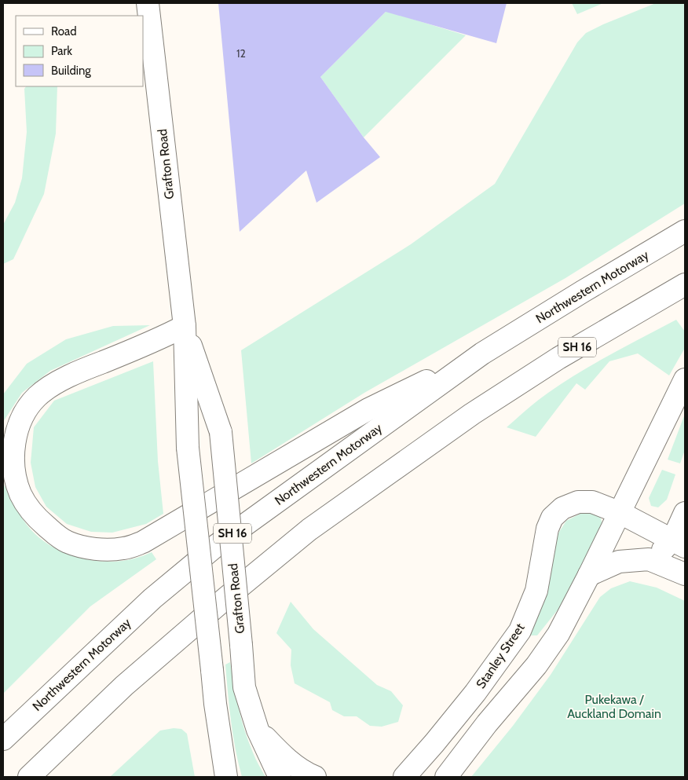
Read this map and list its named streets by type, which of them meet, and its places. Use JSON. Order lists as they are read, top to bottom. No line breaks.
{"streets":{"main road":["Grafton Road","Northwestern Motorway","SH 16","Stanley Street"]},"parks":["Pukekawa / Auckland Domain"],"house_numbers":["12"],"legend":["Road","Park","Building"]}
